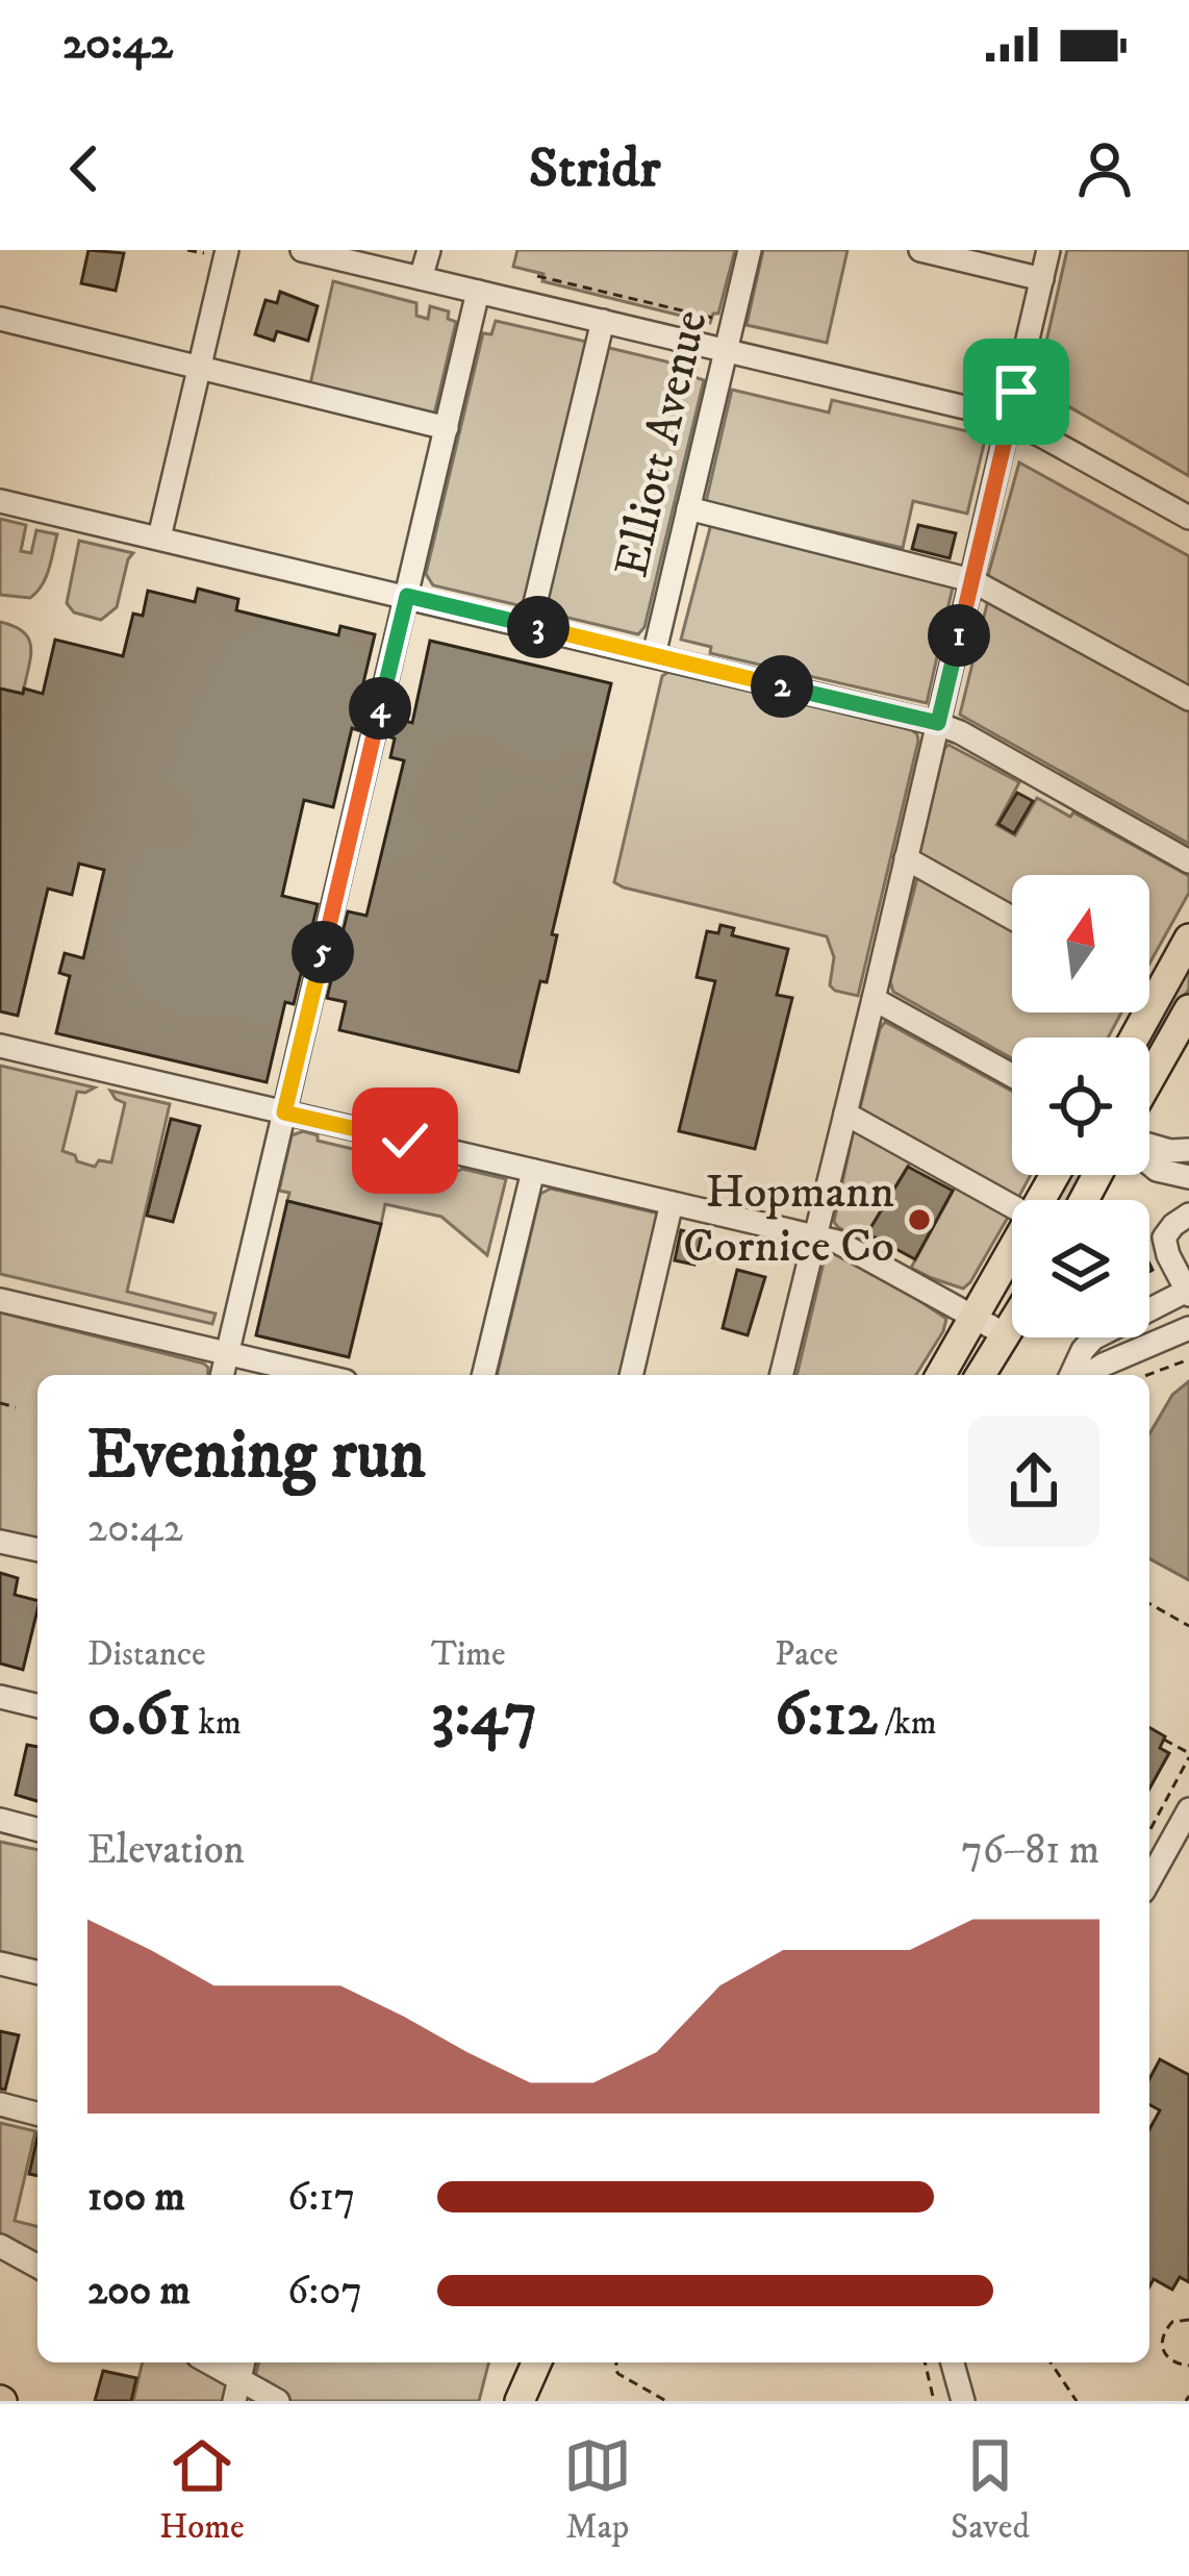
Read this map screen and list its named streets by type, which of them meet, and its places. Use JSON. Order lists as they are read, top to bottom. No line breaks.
{"streets":{"street":["Elliott Avenue"]},"places":["Hopmann Cornice Co"],"north":"top","page":{"status":"20:42","header":"Stridr","pins":["3","1","2","4","5"],"heading":["Evening run","20:42"],"stats":[["Distance","0.61 km"],["Time","3:47"],["Pace","6:12 /km"]],"chart":["Elevation","76–81 m"],"list":[{"name":"100 m","note":"6:17"},{"name":"200 m","note":"6:07"}],"tabs":["Home","Map","Saved"]}}
